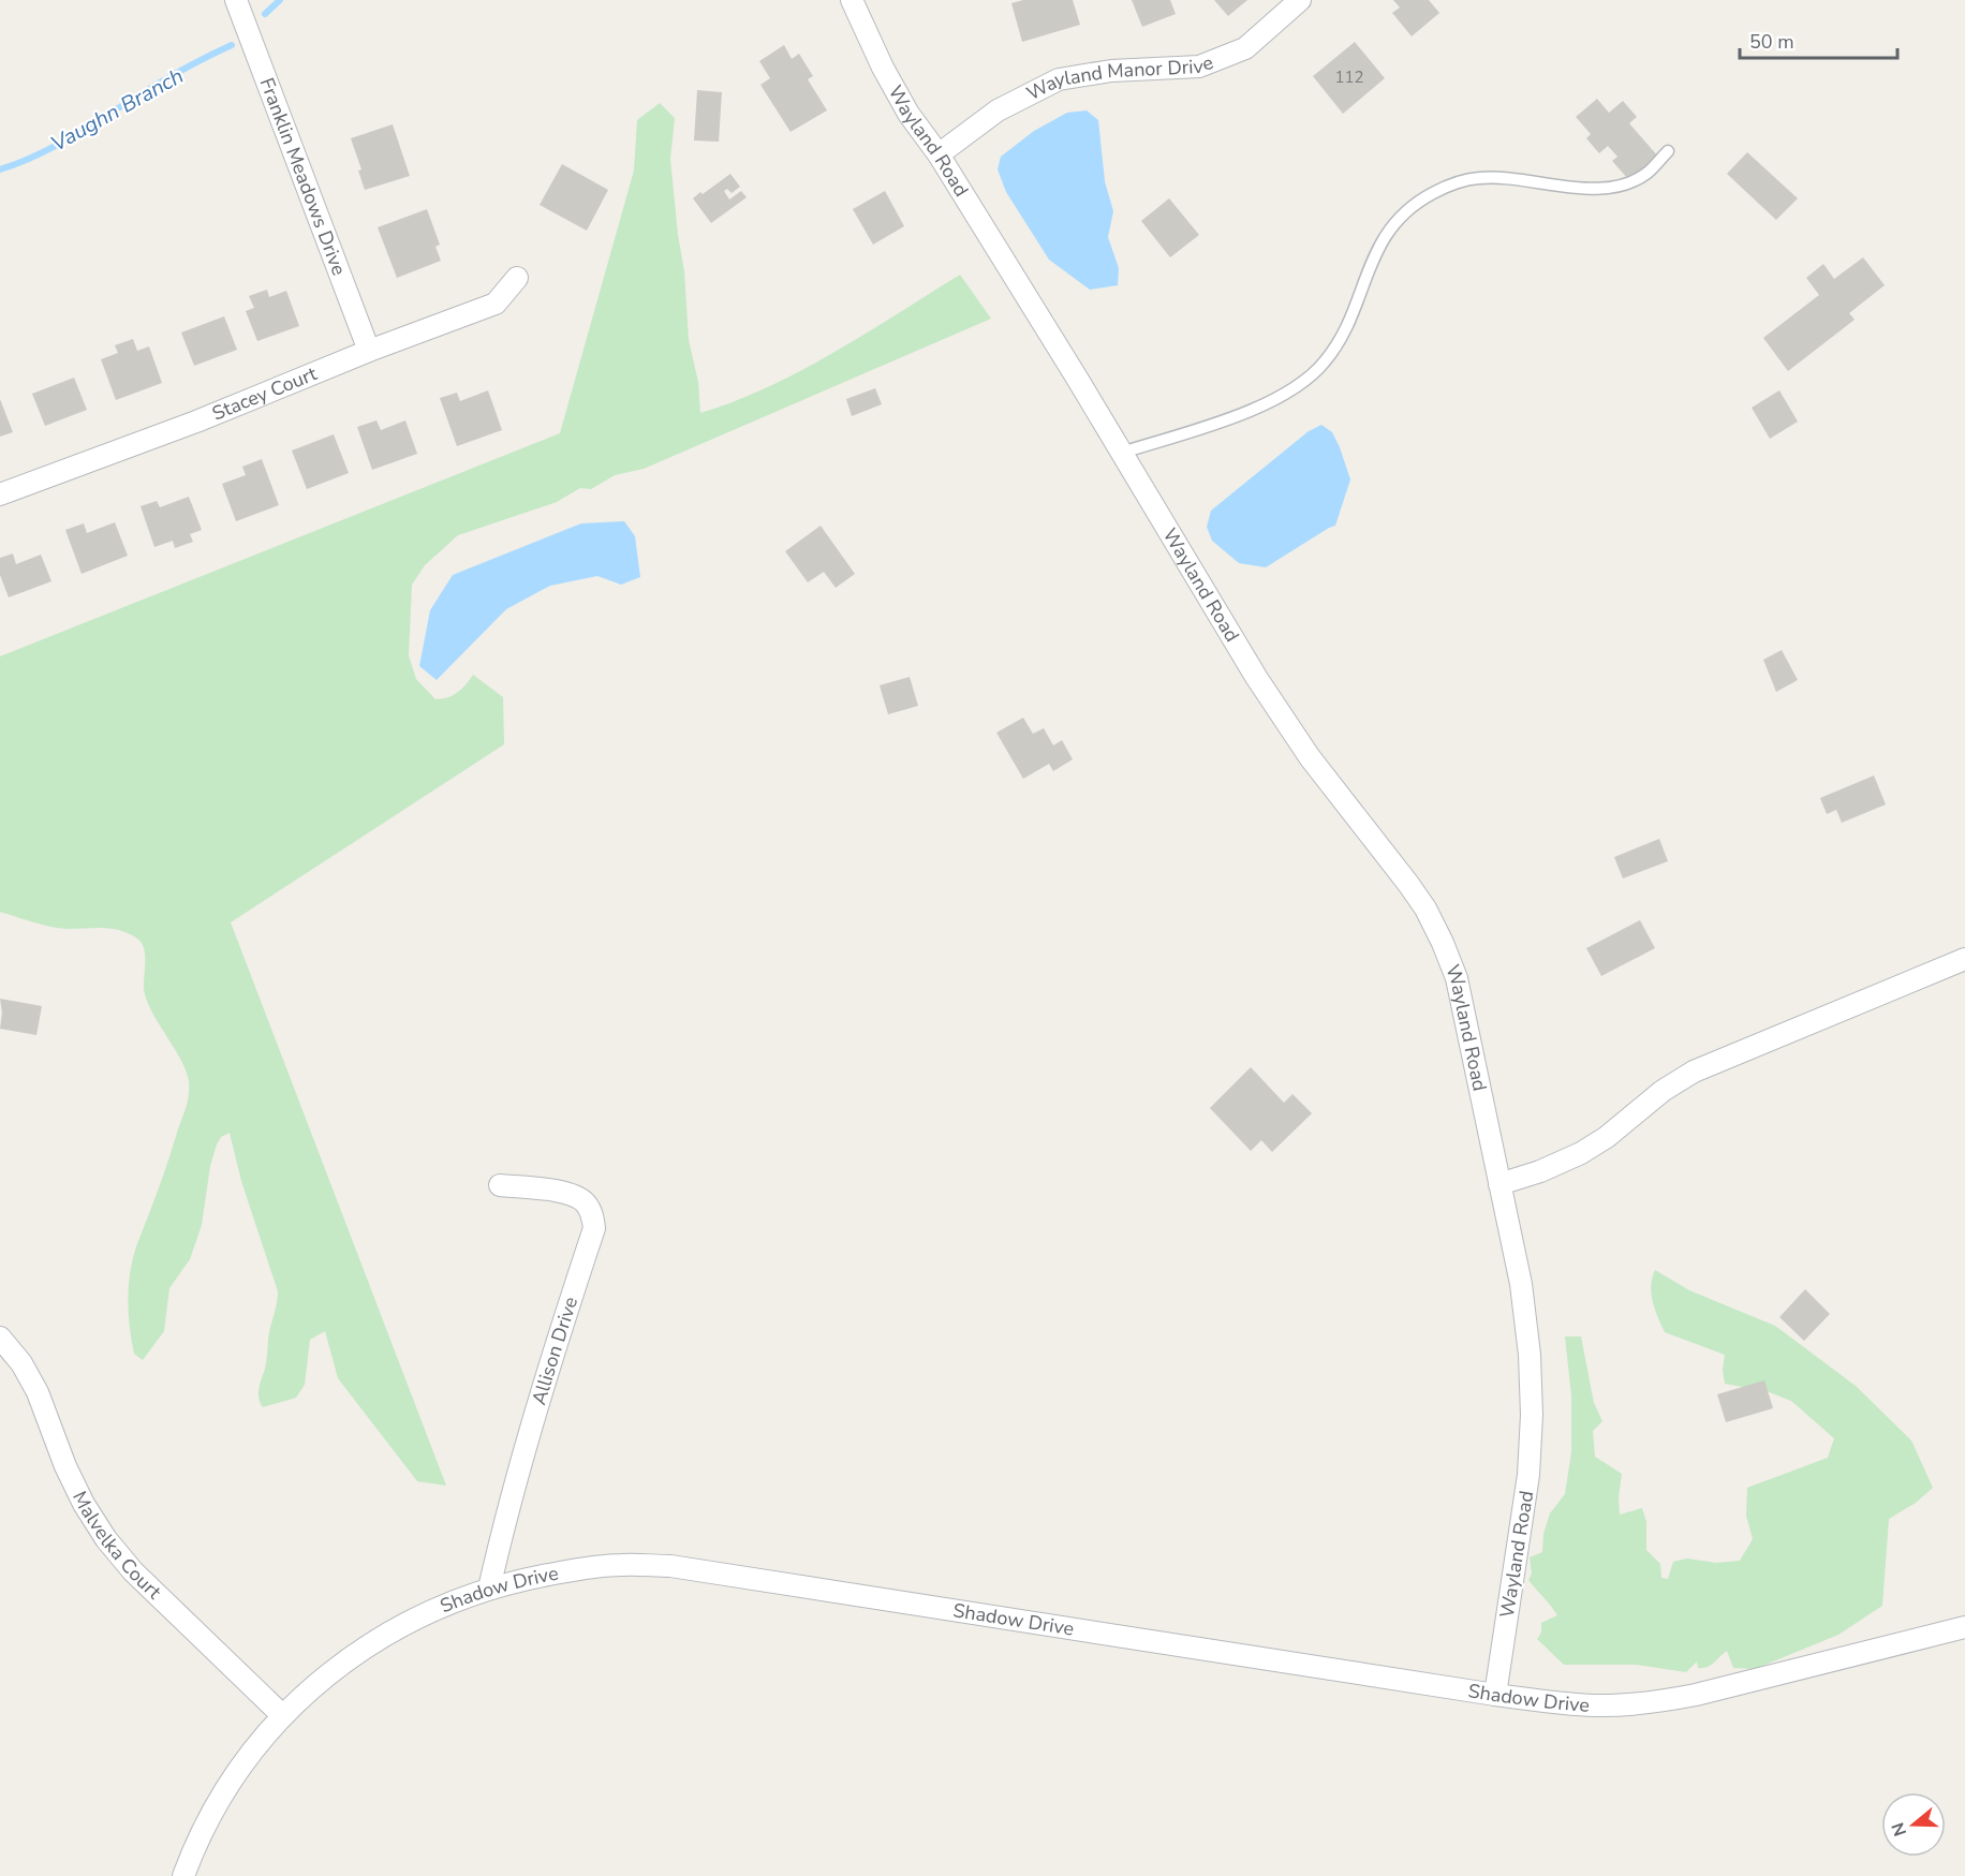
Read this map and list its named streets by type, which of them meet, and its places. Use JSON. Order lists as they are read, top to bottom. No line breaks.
{"streets":{"street":["Wayland Manor Drive","Wayland Road","Franklin Meadows Drive","Stacey Court","Allison Drive","Malvelka Court","Shadow Drive"]},"crossings":[["Wayland Manor Drive","Wayland Road"],["Wayland Road","Shadow Drive"],["Franklin Meadows Drive","Stacey Court"],["Allison Drive","Shadow Drive"],["Malvelka Court","Shadow Drive"]],"water":["Vaughn Branch"],"house_numbers":["112"],"scale_bar":"50 m","north":"left"}
